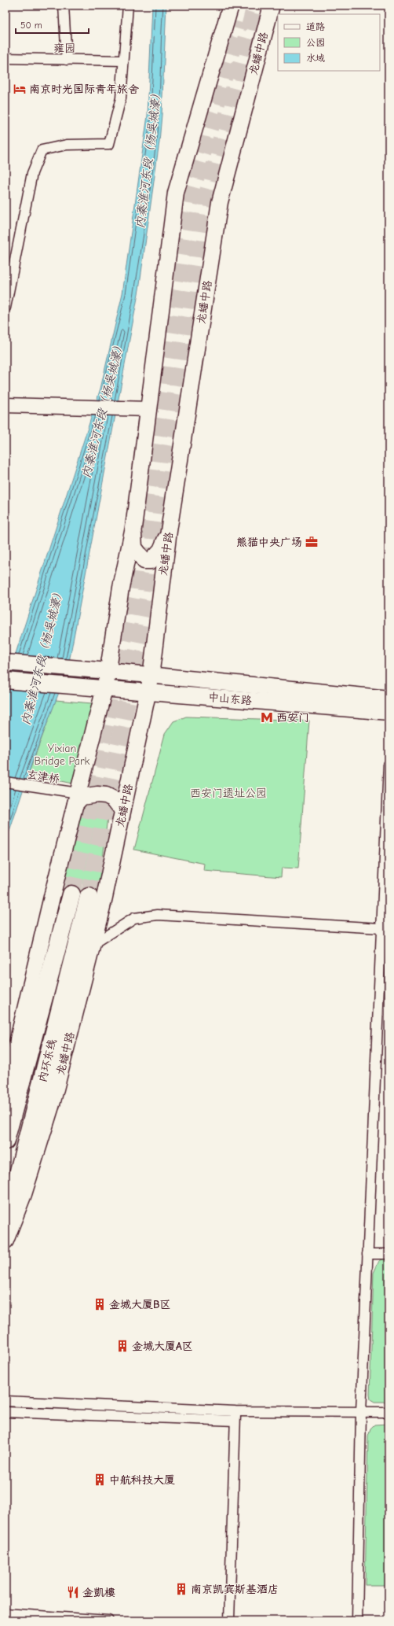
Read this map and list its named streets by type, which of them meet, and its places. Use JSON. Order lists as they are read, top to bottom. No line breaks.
{"streets":{"highway":["内环东线"],"main road":["龙蟠中路","中山东路"],"street":["雍园","玄津桥"]},"crossings":[["龙蟠中路","中山东路"]],"water":["内秦淮河东段（杨吴城濠）"],"parks":["Yixian Bridge Park","西安门遗址公园"],"places":{"hotel":["南京时光国际青年旅舍"],"office":["熊猫中央广场"],"metro station":["西安门"],"building":["金城大厦B区","金城大厦A区","中航科技大厦","南京凯宾斯基酒店"],"restaurant":["金凱樓"]},"legend":["道路","公园","水域"],"scale_bar":"50 m"}
